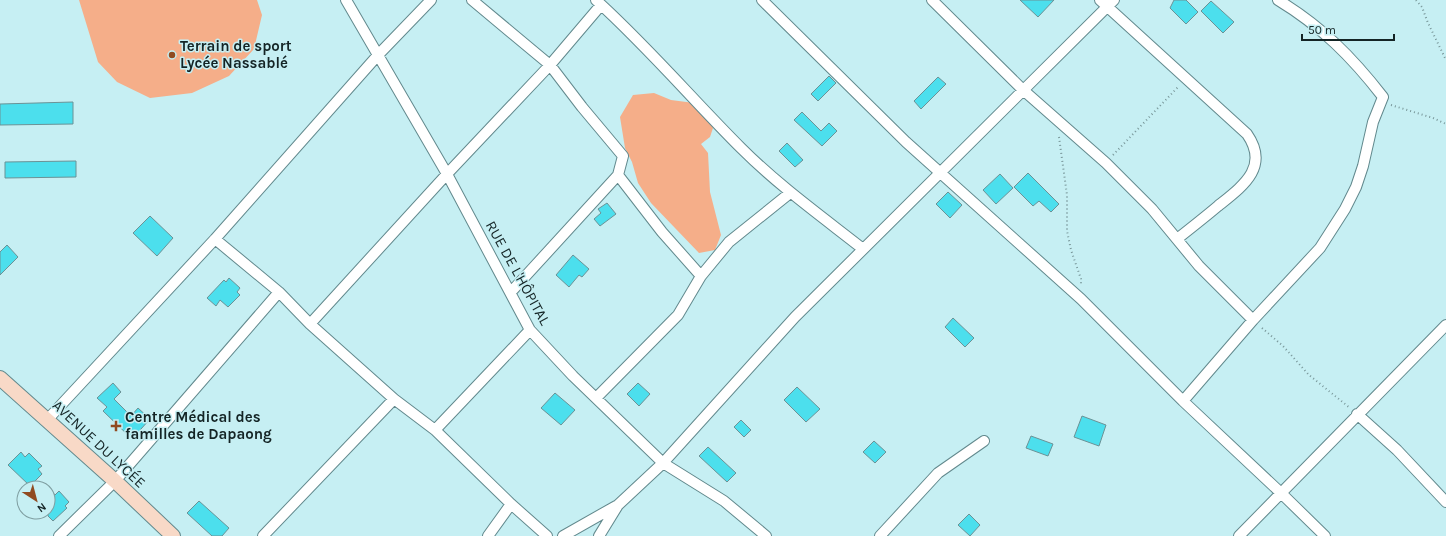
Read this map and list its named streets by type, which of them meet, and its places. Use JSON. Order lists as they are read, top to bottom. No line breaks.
{"streets":{"main road":["AVENUE DU LYCÉE"],"street":["RUE DE L'HÔPITAL"]},"places":{"other":["Terrain de sport Lycée Nassablé"],"health":["Centre Médical des familles de Dapaong"]},"scale_bar":"50 m","north":"bottom right"}
